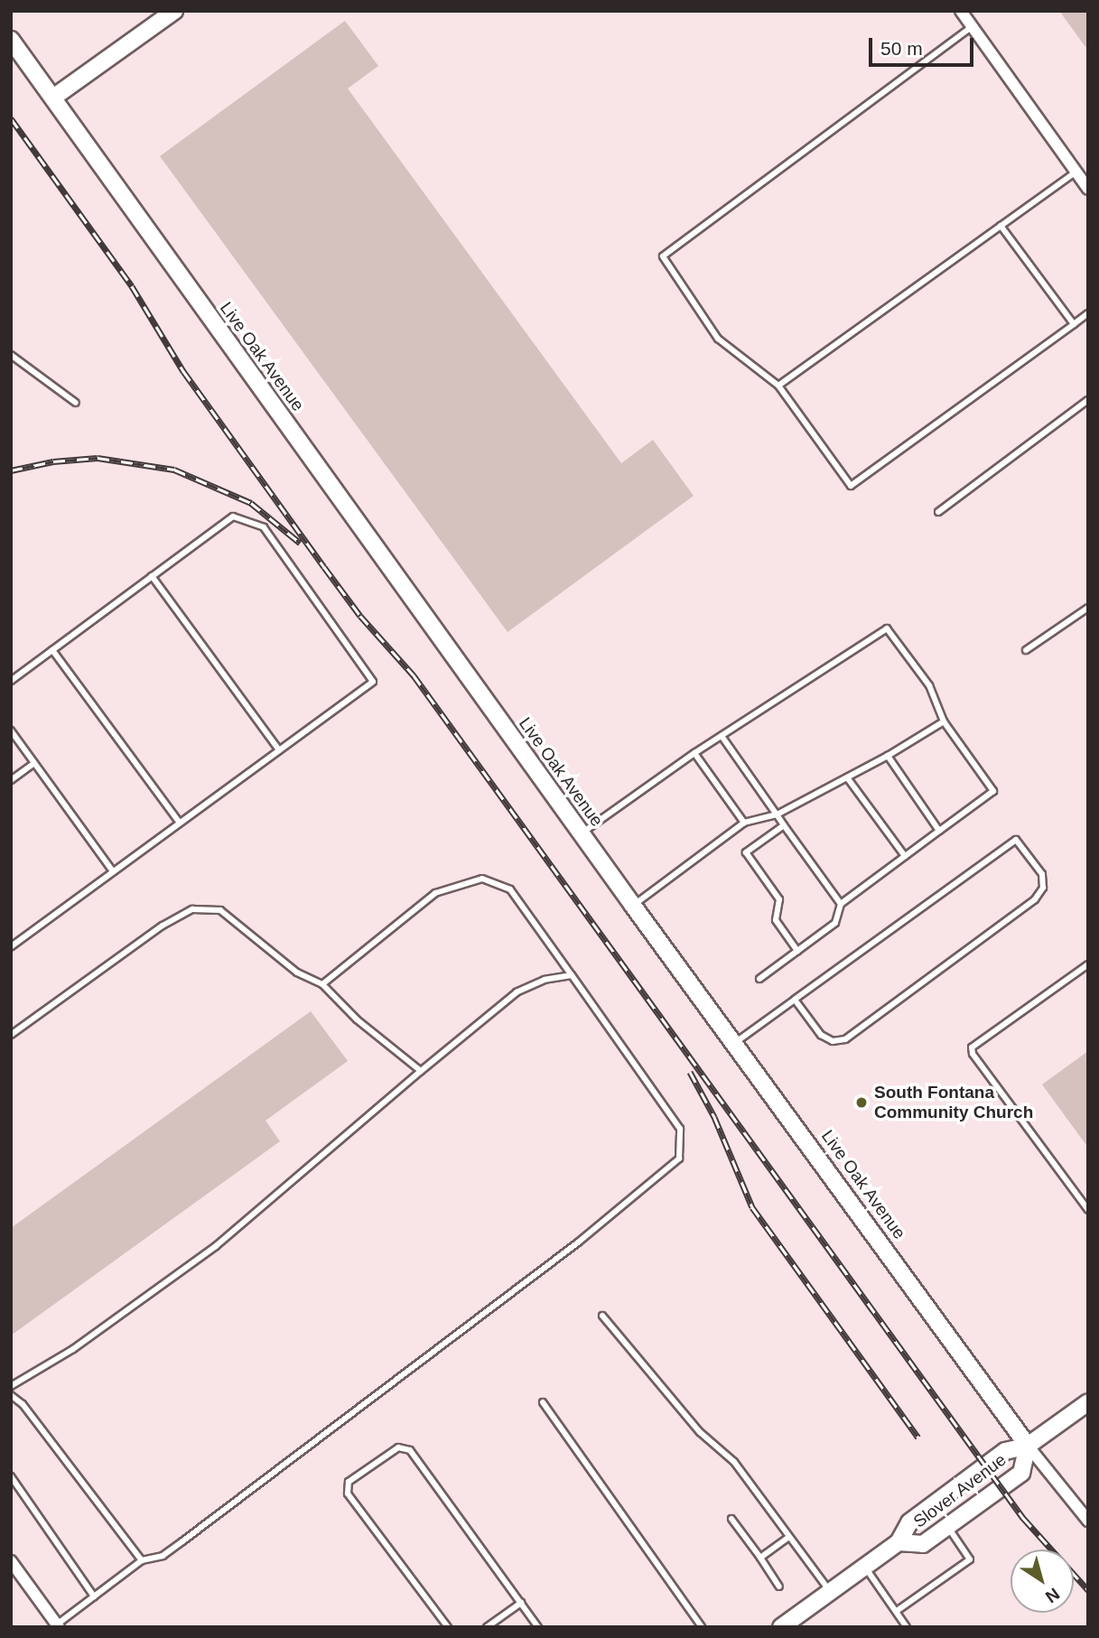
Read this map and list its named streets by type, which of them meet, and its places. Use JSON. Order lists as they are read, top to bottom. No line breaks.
{"streets":{"street":["Live Oak Avenue","Slover Avenue"]},"crossings":[["Live Oak Avenue","Slover Avenue"]],"places":["South Fontana Community Church"],"scale_bar":"50 m","north":"bottom right"}
